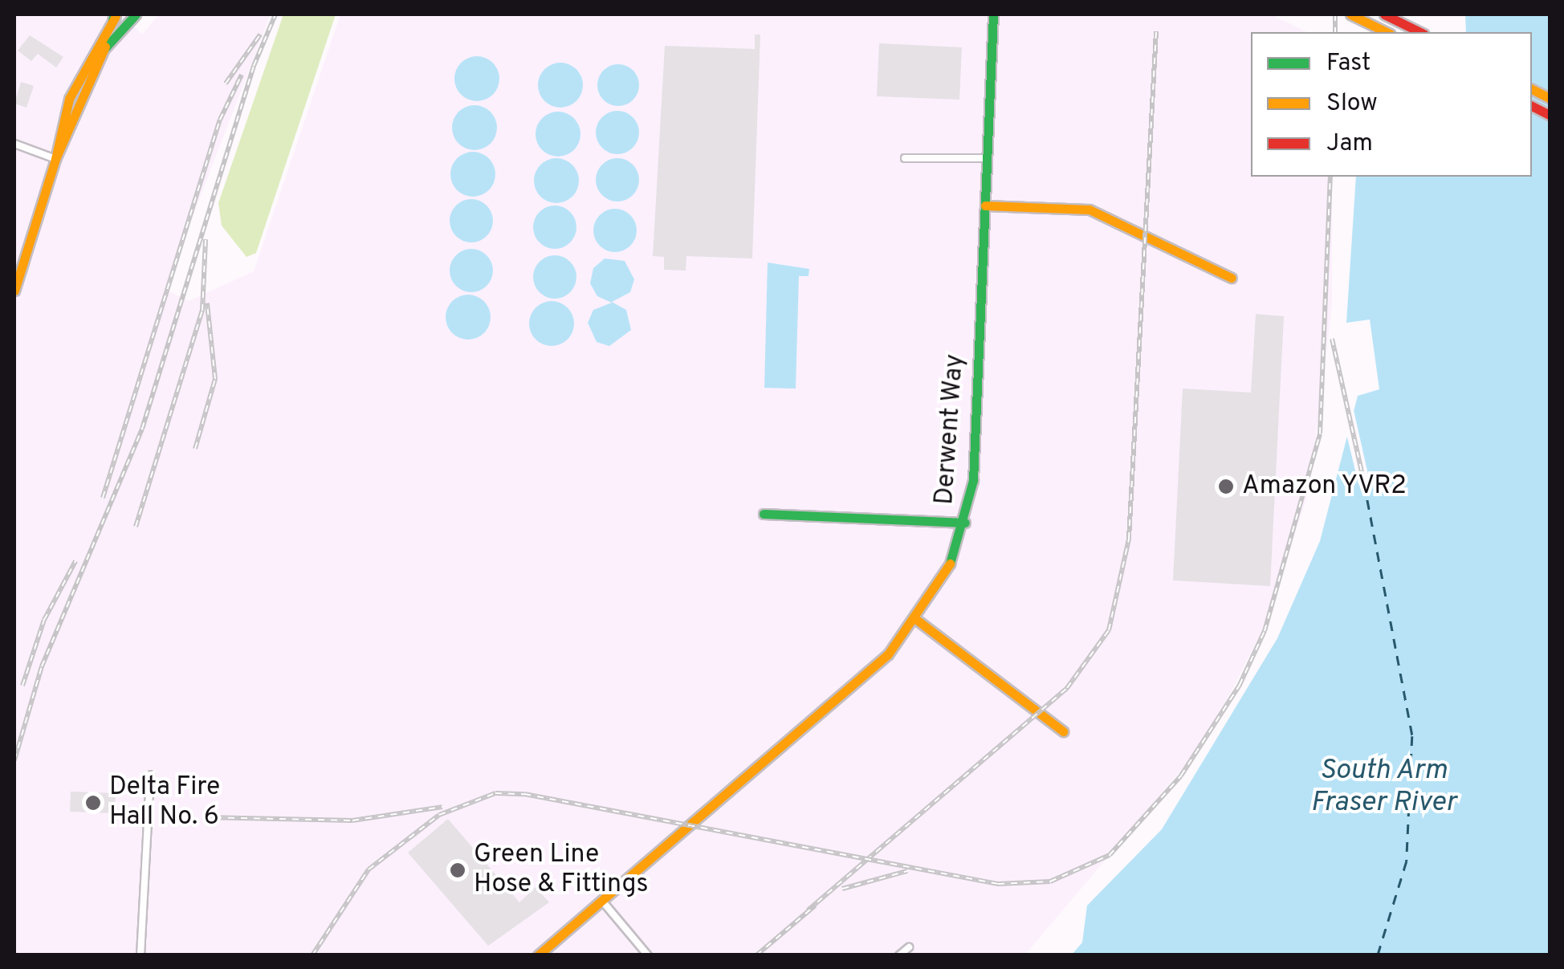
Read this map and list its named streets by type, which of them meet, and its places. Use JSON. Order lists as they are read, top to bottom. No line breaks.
{"streets":{"main road":["Derwent Way"]},"water":["South Arm Fraser River"],"places":["Amazon YVR2","Delta Fire Hall No. 6","Green Line Hose & Fittings"],"legend":["Fast","Slow","Jam"]}
